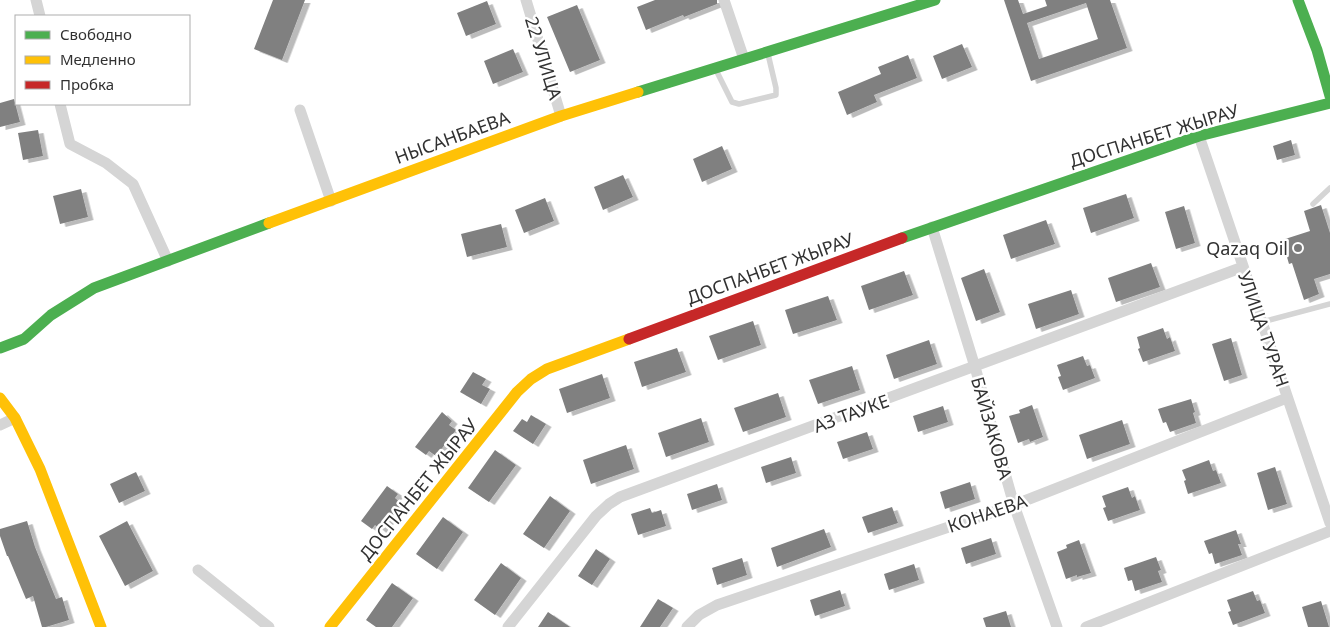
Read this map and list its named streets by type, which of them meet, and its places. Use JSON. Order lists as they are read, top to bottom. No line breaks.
{"streets":{"street":["22 УЛИЦА","ДОСПАНБЕТ ЖЫРАУ","НЫСАНБАЕВА","УЛИЦА ТУРАН","АЗ ТАУКЕ","БАЙЗАКОВА","КОНАЕВА"]},"crossings":[["22 УЛИЦА","НЫСАНБАЕВА"],["ДОСПАНБЕТ ЖЫРАУ","УЛИЦА ТУРАН"],["ДОСПАНБЕТ ЖЫРАУ","БАЙЗАКОВА"],["УЛИЦА ТУРАН","АЗ ТАУКЕ"],["УЛИЦА ТУРАН","КОНАЕВА"],["АЗ ТАУКЕ","БАЙЗАКОВА"],["БАЙЗАКОВА","КОНАЕВА"]],"places":["Qazaq Oil"],"legend":["Свободно","Медленно","Пробка"]}
